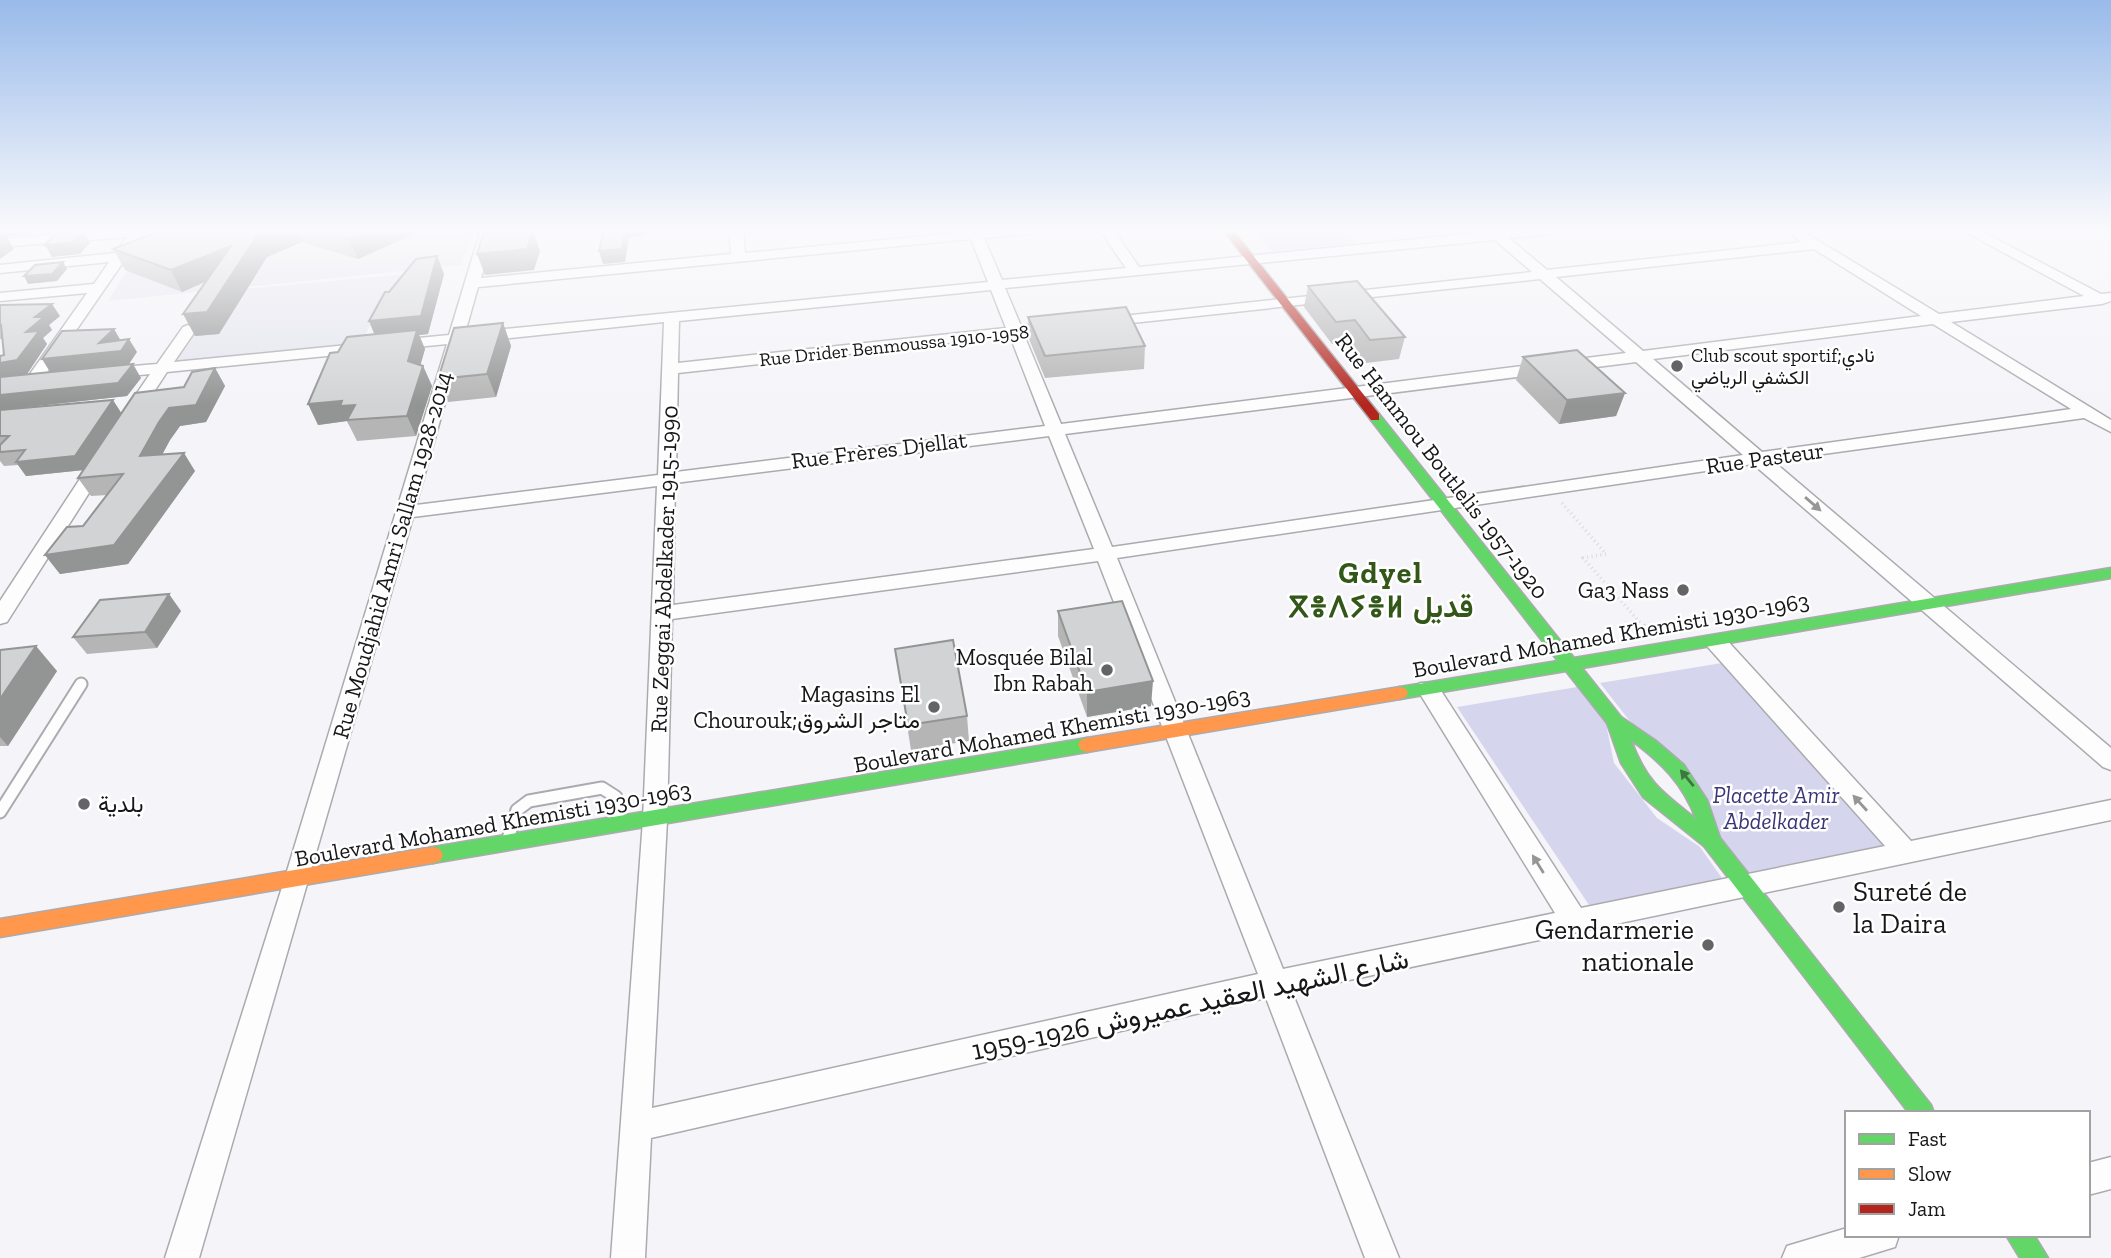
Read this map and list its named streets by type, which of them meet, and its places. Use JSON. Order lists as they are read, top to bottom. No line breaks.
{"streets":{"main road":["Rue Hammou Boutlelis 1957-1920","Boulevard Mohamed Khemisti 1930-1963"],"street":["Rue Drider Benmoussa 1910-1958","Rue Frères Djellat","Rue Pasteur","Rue Moudjahid Amri Sallam 1928-2014","Rue Zeggai Abdelkader 1915-1990","شارع الشهيد العقيد عميروش 1926-1959"]},"crossings":[["Rue Drider Benmoussa 1910-1958","Rue Hammou Boutlelis 1957-1920"],["Rue Drider Benmoussa 1910-1958","Rue Zeggai Abdelkader 1915-1990"],["Rue Frères Djellat","Rue Hammou Boutlelis 1957-1920"],["Rue Frères Djellat","Rue Moudjahid Amri Sallam 1928-2014"],["Rue Frères Djellat","Rue Zeggai Abdelkader 1915-1990"],["Rue Pasteur","Rue Hammou Boutlelis 1957-1920"],["Rue Pasteur","Rue Zeggai Abdelkader 1915-1990"],["Rue Hammou Boutlelis 1957-1920","Boulevard Mohamed Khemisti 1930-1963"],["Rue Moudjahid Amri Sallam 1928-2014","Boulevard Mohamed Khemisti 1930-1963"],["Rue Zeggai Abdelkader 1915-1990","Boulevard Mohamed Khemisti 1930-1963"],["Rue Zeggai Abdelkader 1915-1990","شارع الشهيد العقيد عميروش 1926-1959"]],"districts":["Gdyel ⴳⴻⴷⵢⴻⵍ قديل"],"parks":["Placette Amir Abdelkader"],"places":["Club scout sportif;نادي الكشفي الرياضي","Ga3 Nass","Mosquée Bilal Ibn Rabah","Magasins El Chourouk;متاجر الشروق","بلدية","Sureté de la Daira","Gendarmerie nationale"],"legend":["Fast","Slow","Jam"]}
